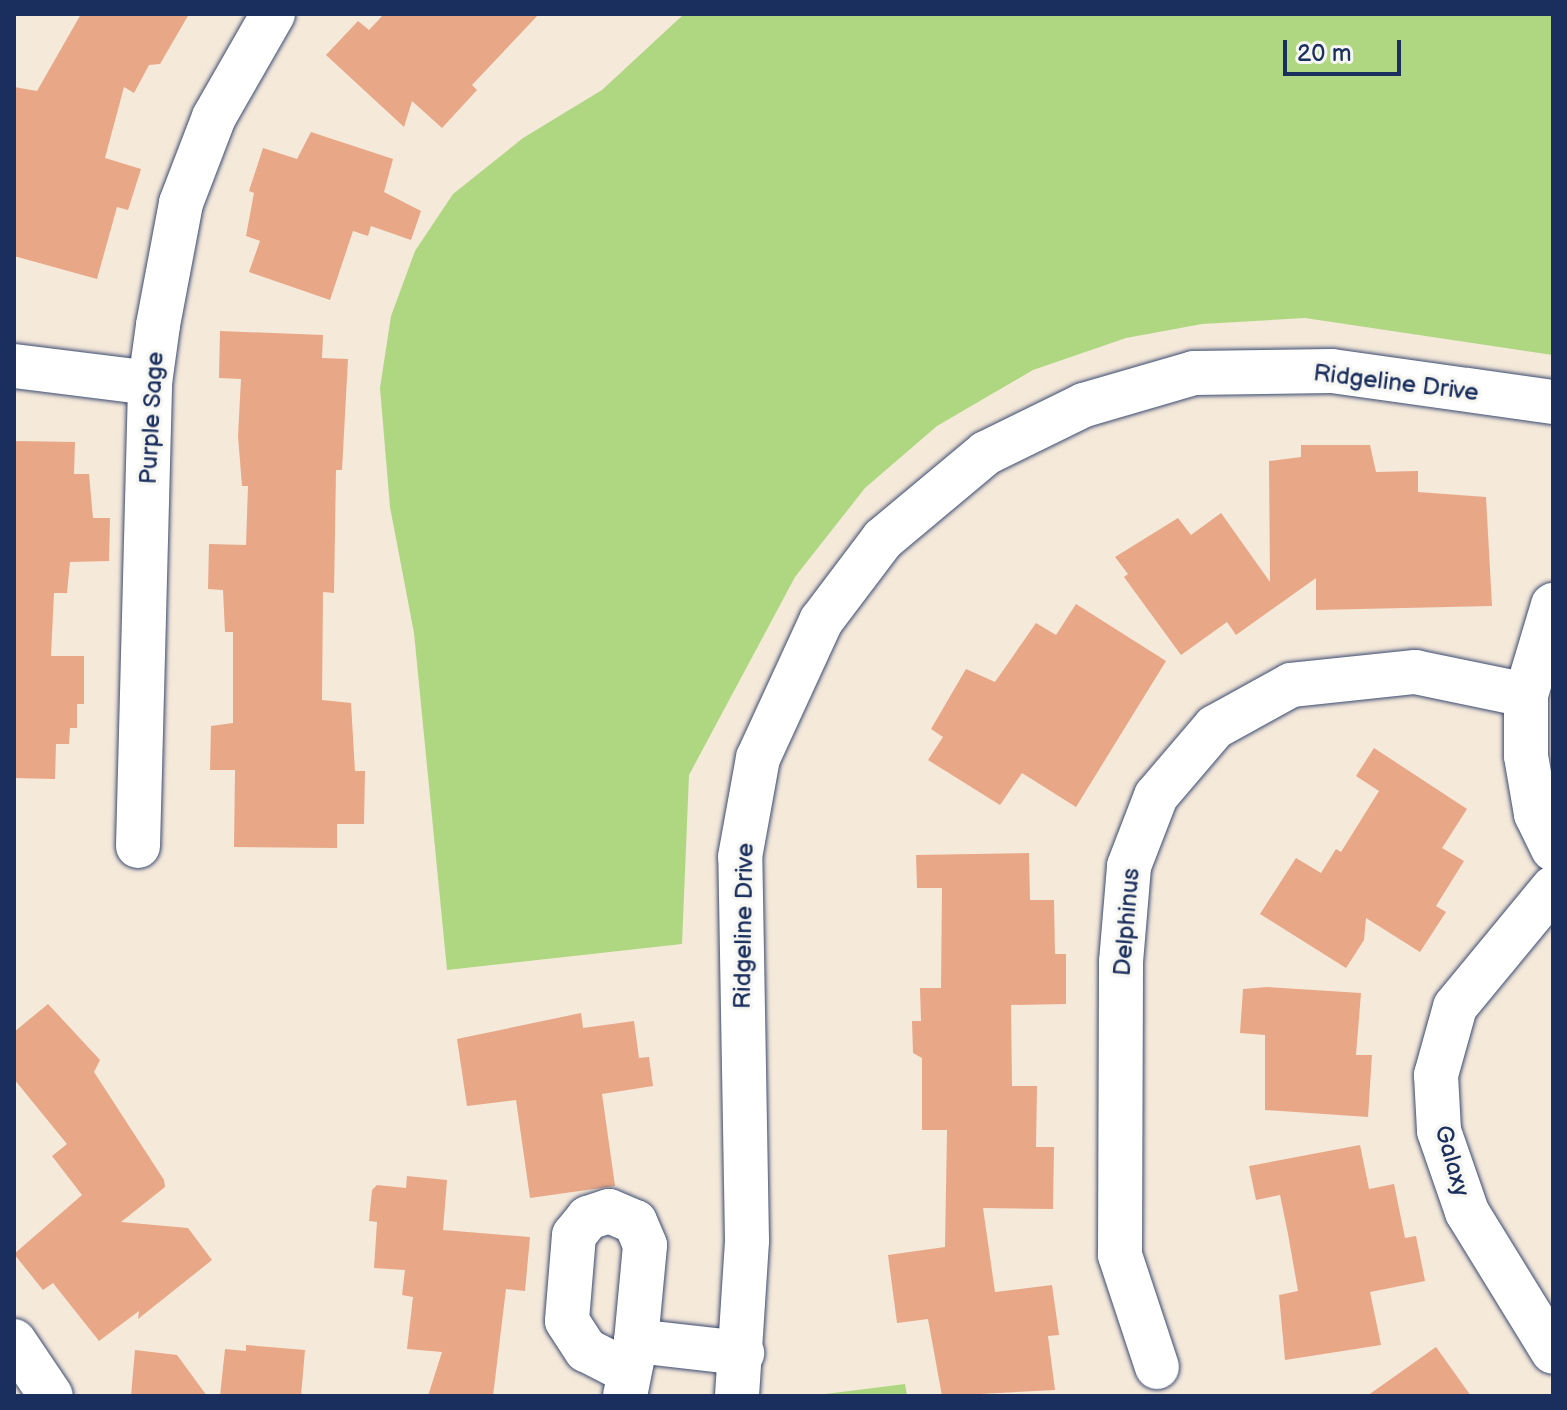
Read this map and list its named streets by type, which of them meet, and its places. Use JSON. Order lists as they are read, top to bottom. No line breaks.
{"streets":{"street":["Ridgeline Drive","Purple Sage","Delphinus","Galaxy"]},"scale_bar":"20 m"}
